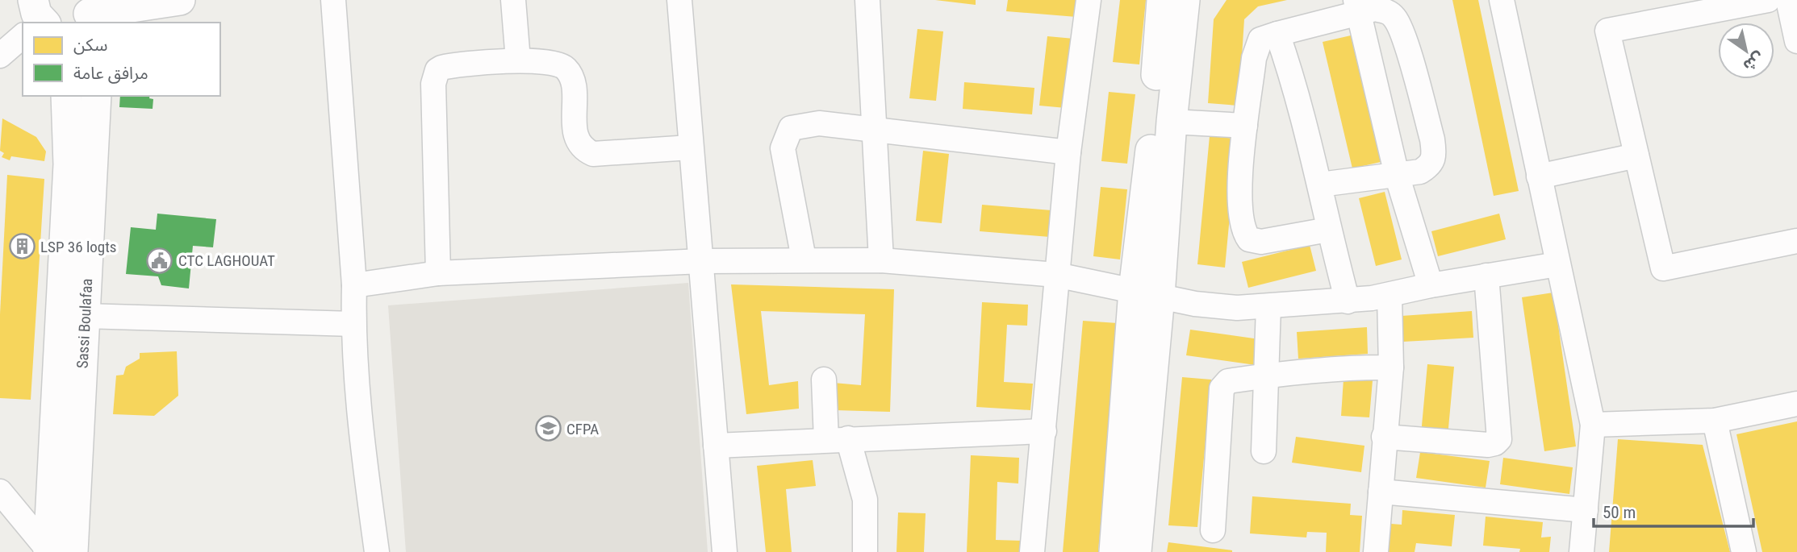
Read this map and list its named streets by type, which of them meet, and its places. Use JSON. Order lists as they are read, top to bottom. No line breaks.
{"streets":{"street":["Sassi Boulafaa"]},"places":{"building":["LSP 36 logts"],"public building":["CTC LAGHOUAT"],"school or university":["CFPA"]},"legend":["سكن","مرافق عامة"],"scale_bar":"50 m","north":"bottom right"}
